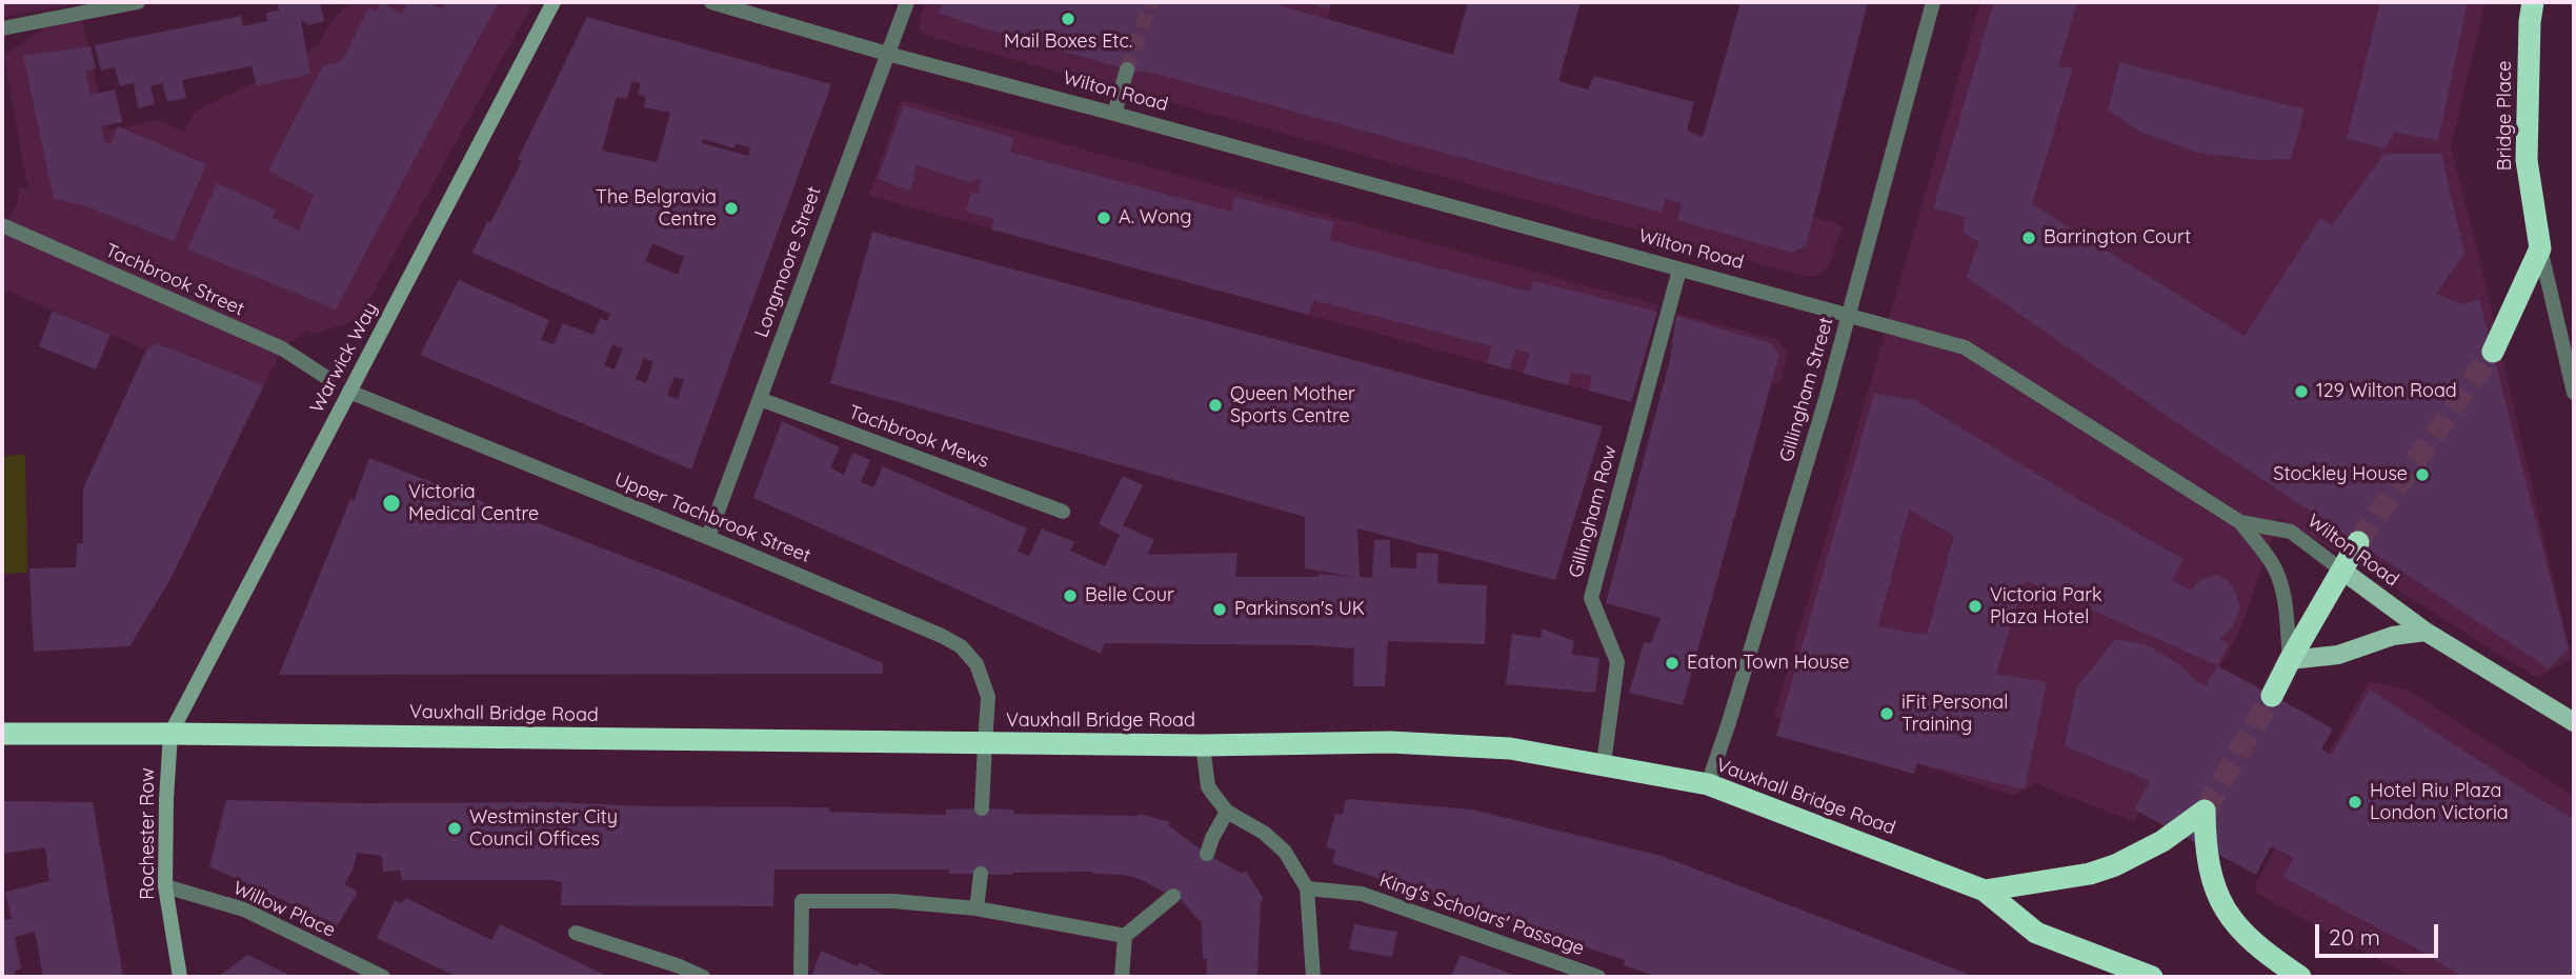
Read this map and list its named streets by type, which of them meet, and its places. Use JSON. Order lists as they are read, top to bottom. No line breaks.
{"streets":{"highway":["Bridge Place","Vauxhall Bridge Road"],"main road":["Wilton Road"],"street":["Longmoore Street","Tachbrook Street","Warwick Way","Gillingham Street","Tachbrook Mews","Gillingham Row","Upper Tachbrook Street","Rochester Row","Willow Place","King's Scholars' Passage"]},"crossings":[["Wilton Road","Longmoore Street"],["Wilton Road","Gillingham Street"],["Wilton Road","Gillingham Row"],["Longmoore Street","Tachbrook Mews"],["Longmoore Street","Upper Tachbrook Street"],["Warwick Way","Upper Tachbrook Street"],["Warwick Way","Vauxhall Bridge Road"],["Warwick Way","Rochester Row"],["Gillingham Street","Vauxhall Bridge Road"],["Gillingham Row","Vauxhall Bridge Road"],["Upper Tachbrook Street","Vauxhall Bridge Road"],["Vauxhall Bridge Road","Rochester Row"],["Rochester Row","Willow Place"]],"places":["Mail Boxes Etc.","The Belgravia Centre","A. Wong","Barrington Court","129 Wilton Road","Queen Mother Sports Centre","Stockley House","Victoria Medical Centre","Belle Cour","Victoria Park Plaza Hotel","Parkinson's UK","Eaton Town House","iFit Personal Training","Hotel Riu Plaza London Victoria","Westminster City Council Offices"],"scale_bar":"20 m"}
